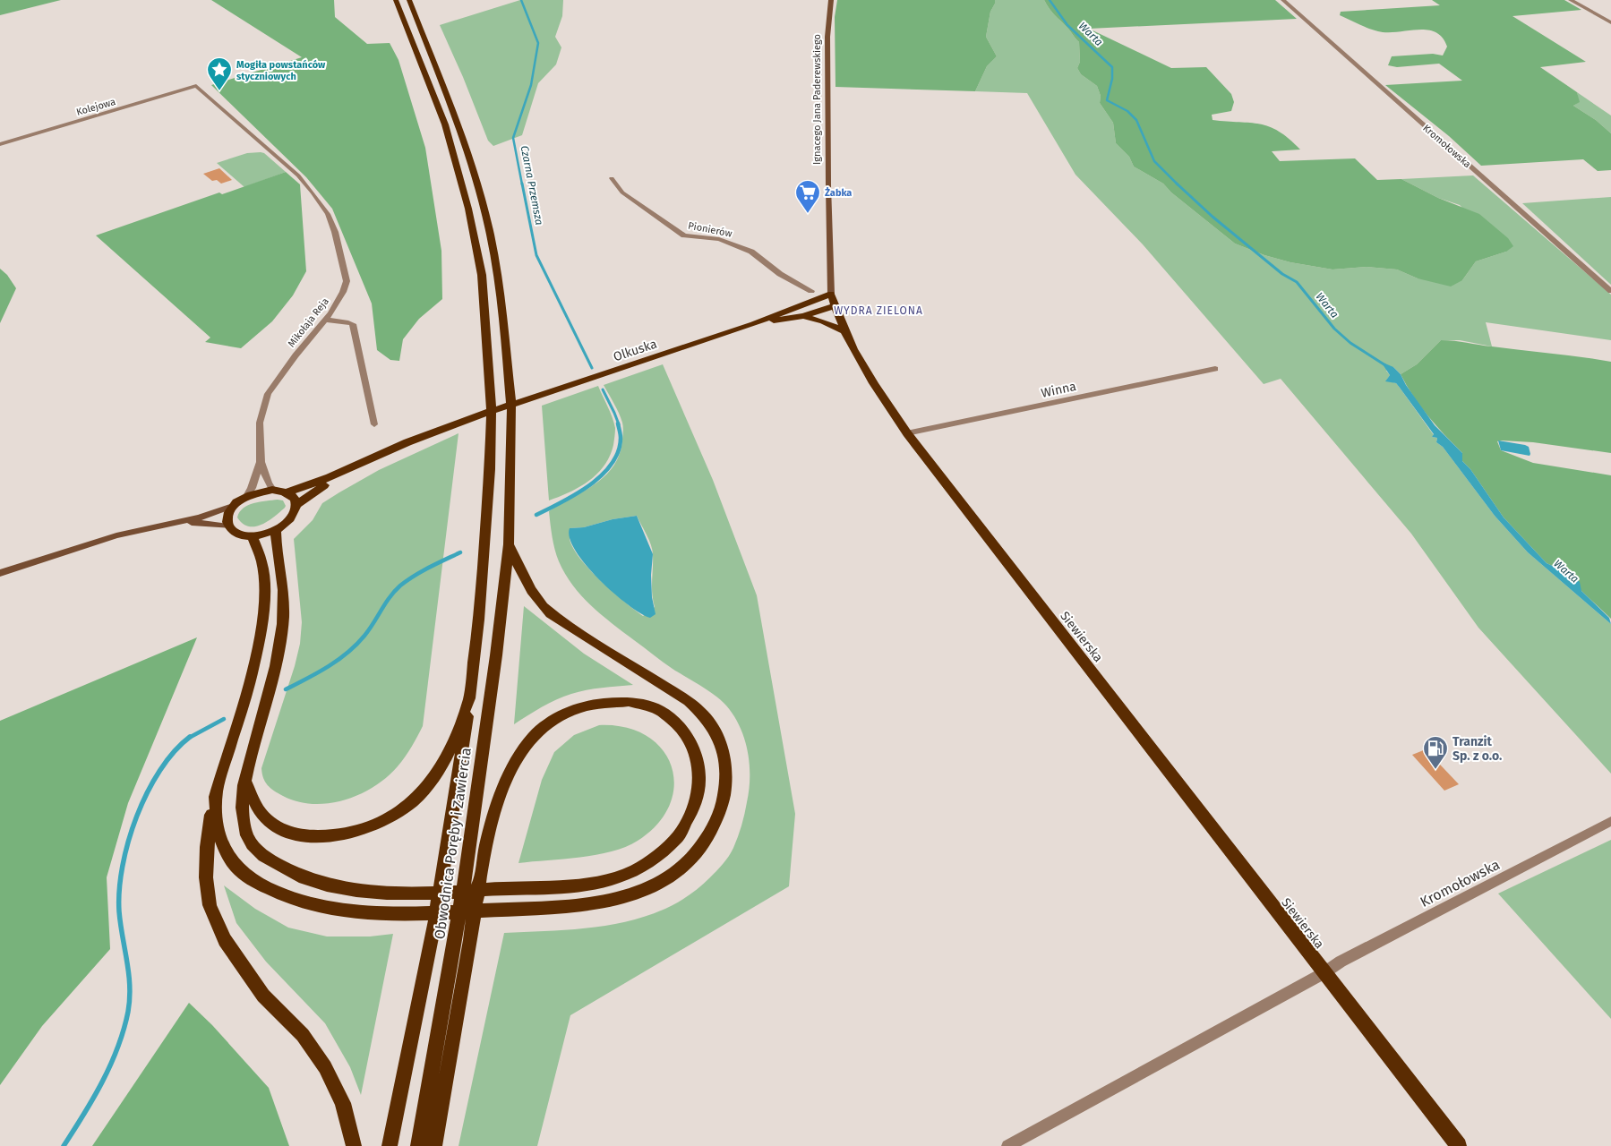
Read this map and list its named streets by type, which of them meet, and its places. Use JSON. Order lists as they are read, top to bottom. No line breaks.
{"streets":{"main road":["Ignacego Jana Paderewskiego","Olkuska","Siewierska","Obwodnica Poręby i Zawiercia"],"street":["Kolejowa","Kromołowska","Pionierów","Mikołaja Reja","Winna"]},"crossings":[["Ignacego Jana Paderewskiego","Olkuska"],["Ignacego Jana Paderewskiego","Siewierska"],["Kolejowa","Mikołaja Reja"],["Kromołowska","Siewierska"],["Olkuska","Siewierska"],["Winna","Siewierska"]],"districts":["WYDRA ZIELONA"],"water":["Warta","Czarna Przemsza"],"places":{"place":["Mogiła powstańców styczniowych"],"supermarket":["Żabka"],"fuel station":["Tranzit Sp. z o.o."]}}
